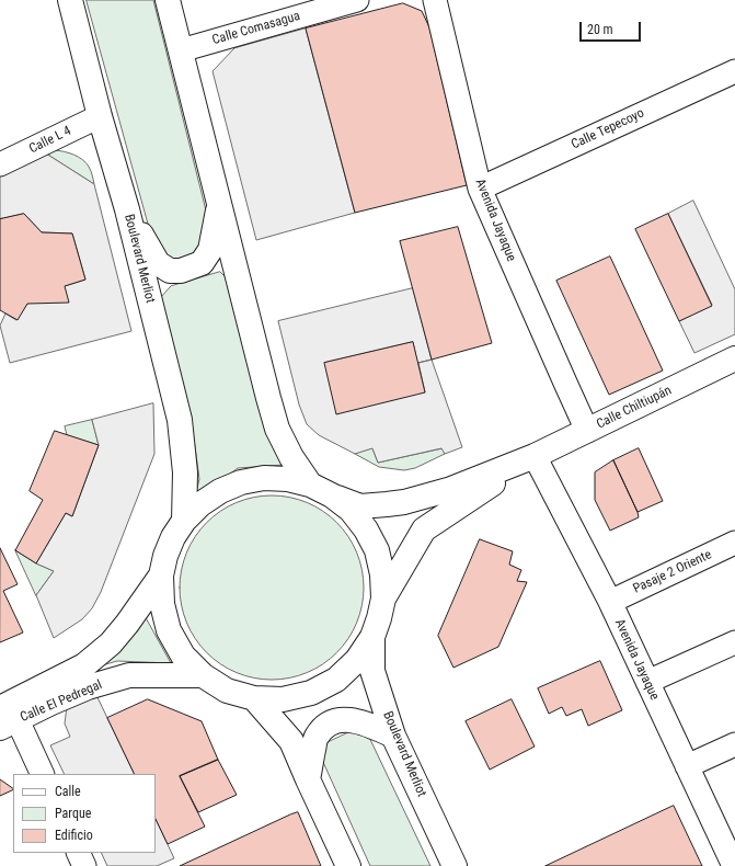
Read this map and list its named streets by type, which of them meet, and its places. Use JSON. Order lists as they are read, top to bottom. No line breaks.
{"streets":{"main road":["Boulevard Merliot","Calle Chiltiupán","Calle El Pedregal"],"street":["Calle Comasagua","Calle Tepecoyo","Calle L 4","Avenida Jayaque","Pasaje 2 Oriente"]},"crossings":[["Calle Tepecoyo","Avenida Jayaque"],["Calle L 4","Boulevard Merliot"],["Avenida Jayaque","Calle Chiltiupán"],["Avenida Jayaque","Pasaje 2 Oriente"]],"legend":["Calle","Parque","Edificio"],"scale_bar":"20 m"}
